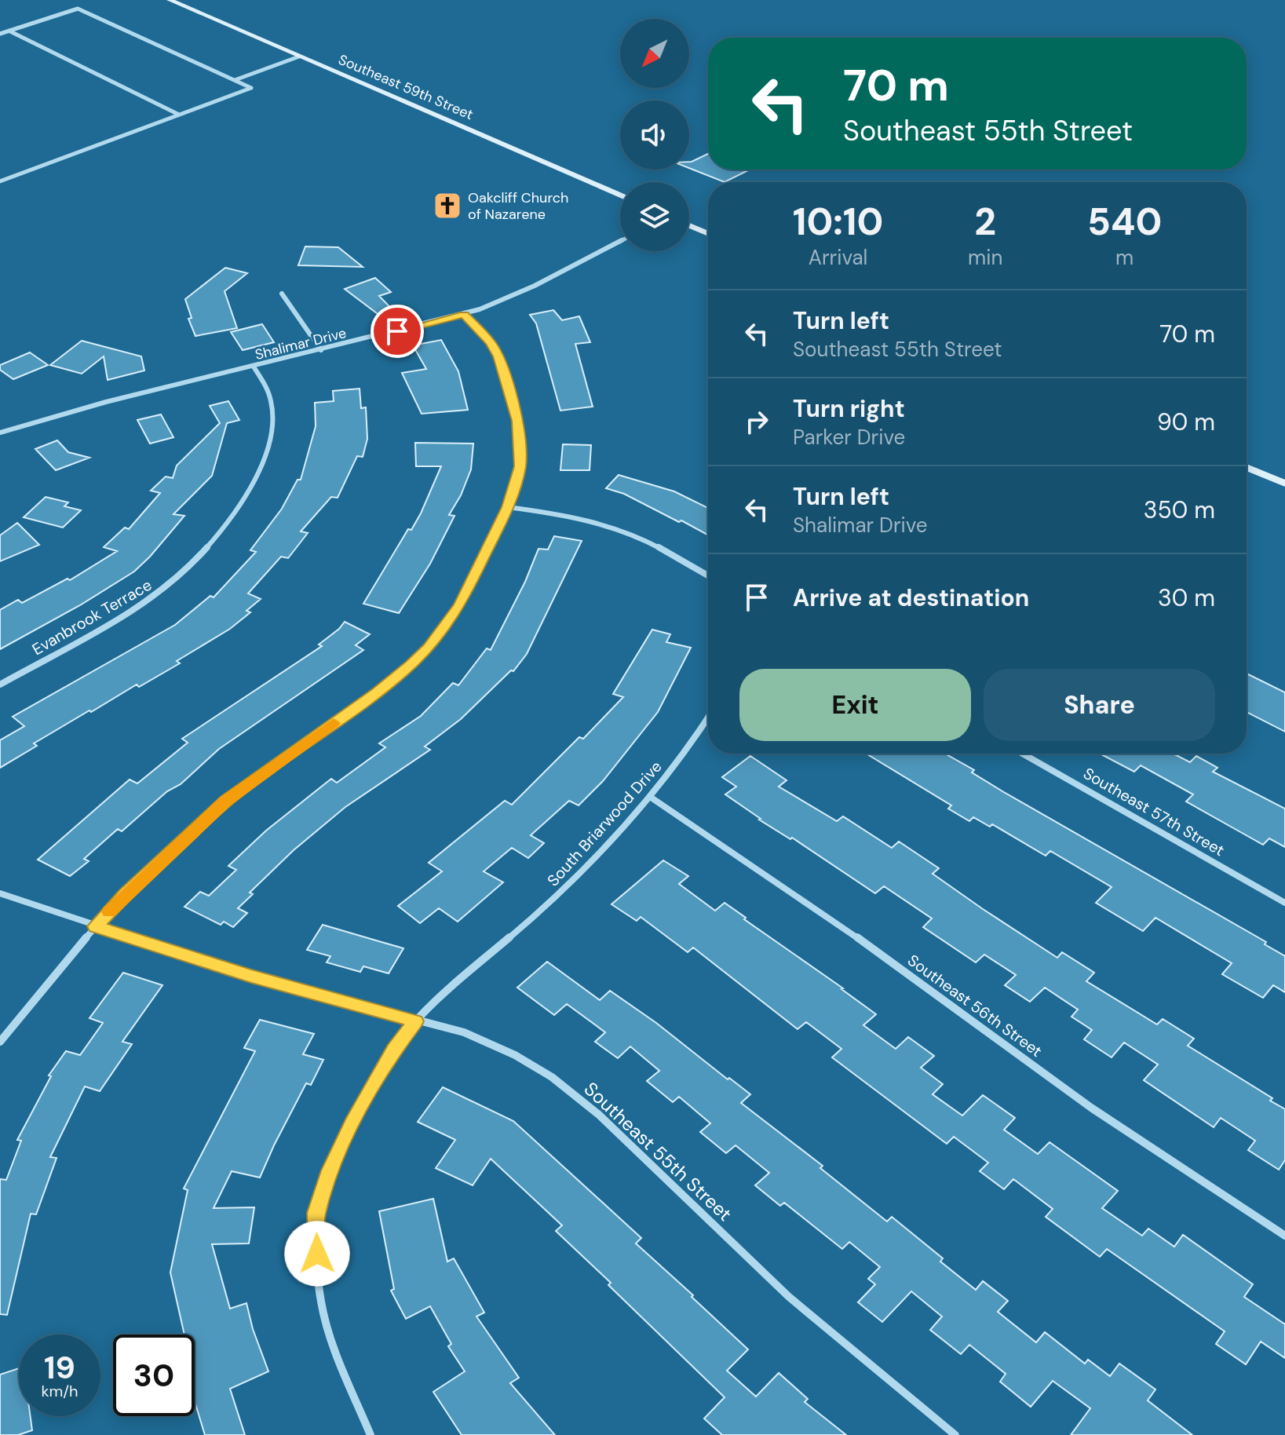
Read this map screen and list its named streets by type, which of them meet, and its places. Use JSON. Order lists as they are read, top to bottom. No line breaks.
{"streets":{"main road":["Southeast 59th Street"],"street":["Shalimar Drive","Evanbrook Terrace","Southeast 57th Street","South Briarwood Drive","Southeast 56th Street","Southeast 55th Street"]},"crossings":[["Shalimar Drive","Evanbrook Terrace"],["South Briarwood Drive","Southeast 56th Street"],["South Briarwood Drive","Southeast 55th Street"]],"places":{"church":["Oakcliff Church of Nazarene"]},"north":"bottom left","page":{"turn":["70 m","Southeast 55th Street"],"eta":["10:10","Arrival","2","min","540","m"],"list":[{"name":"Turn left","note":"Southeast 55th Street","value":"70 m"},{"name":"Turn right","note":"Parker Drive","value":"90 m"},{"name":"Turn left","note":"Shalimar Drive","value":"350 m"},{"name":"Arrive at destination","value":"30 m"}],"buttons":["Exit","Share"],"speed":"19 km/h","limit":"30"}}
